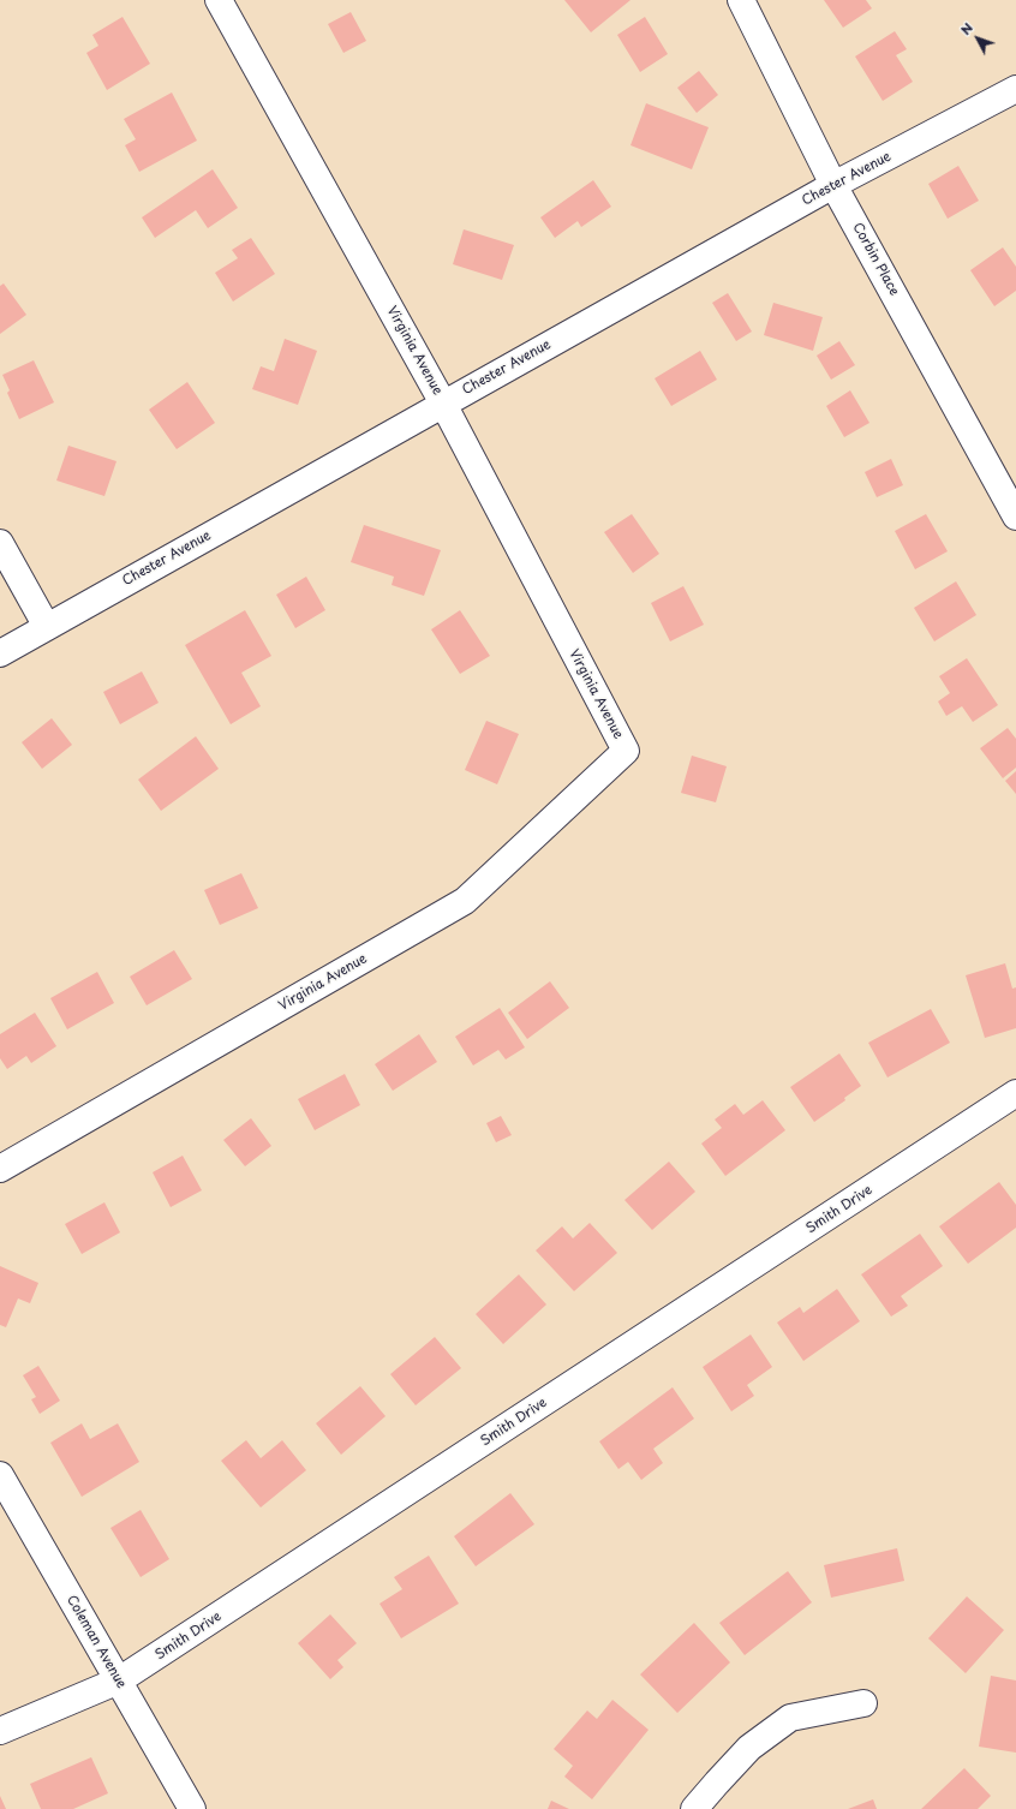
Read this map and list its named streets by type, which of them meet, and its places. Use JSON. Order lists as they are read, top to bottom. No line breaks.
{"streets":{"street":["Chester Avenue","Corbin Place","Virginia Avenue","Smith Drive","Coleman Avenue"]},"crossings":[["Chester Avenue","Corbin Place"],["Chester Avenue","Virginia Avenue"],["Smith Drive","Coleman Avenue"]],"north":"top left"}
